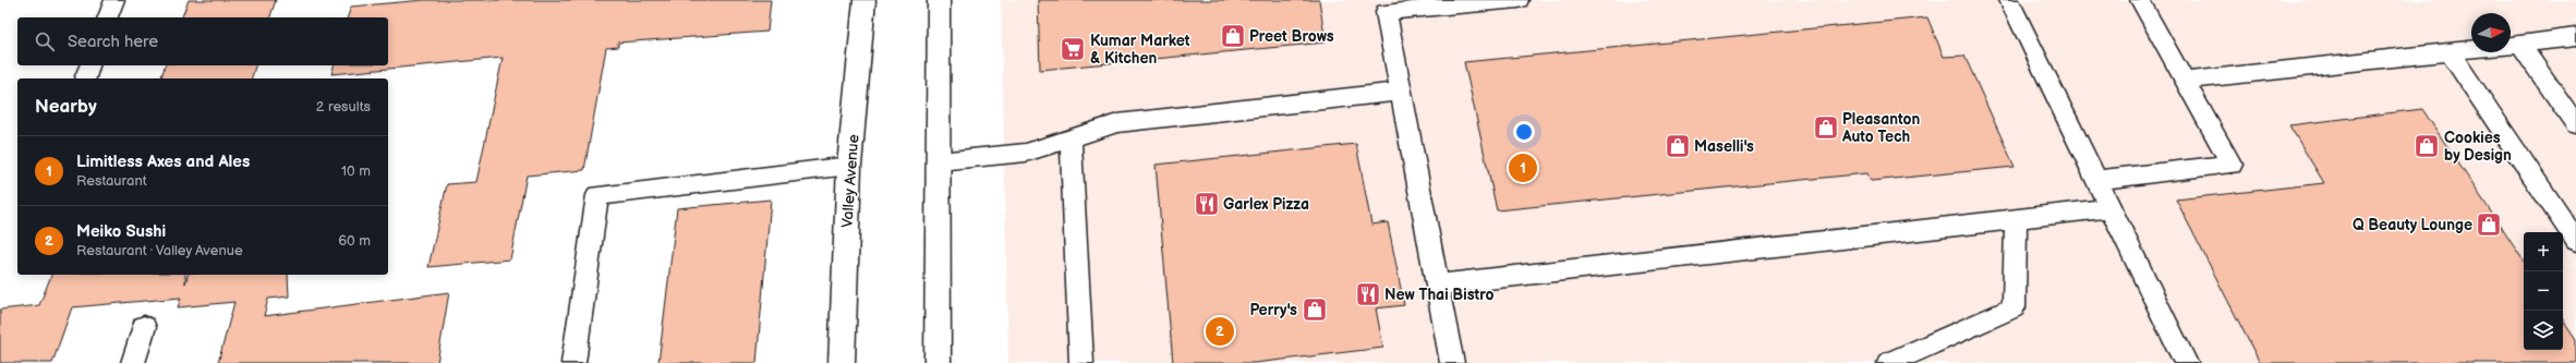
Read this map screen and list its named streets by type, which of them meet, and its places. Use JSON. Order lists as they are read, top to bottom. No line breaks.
{"streets":{"main road":["Valley Avenue"]},"places":{"shop":["Preet Brows","Pleasanton Auto Tech","Maselli's","Cookies by Design","Q Beauty Lounge","Perry's"],"supermarket":["Kumar Market & Kitchen"],"restaurant":["Garlex Pizza","New Thai Bistro"]},"north":"right","page":{"search":"Search here","heading":["Nearby","2 results"],"list":[{"mark":"1","name":"Limitless Axes and Ales","note":"Restaurant","value":"10 m"},{"mark":"2","name":"Meiko Sushi","note":"Restaurant · Valley Avenue","value":"60 m"}],"pins":["1","2"],"map_buttons":["+","−"]}}
